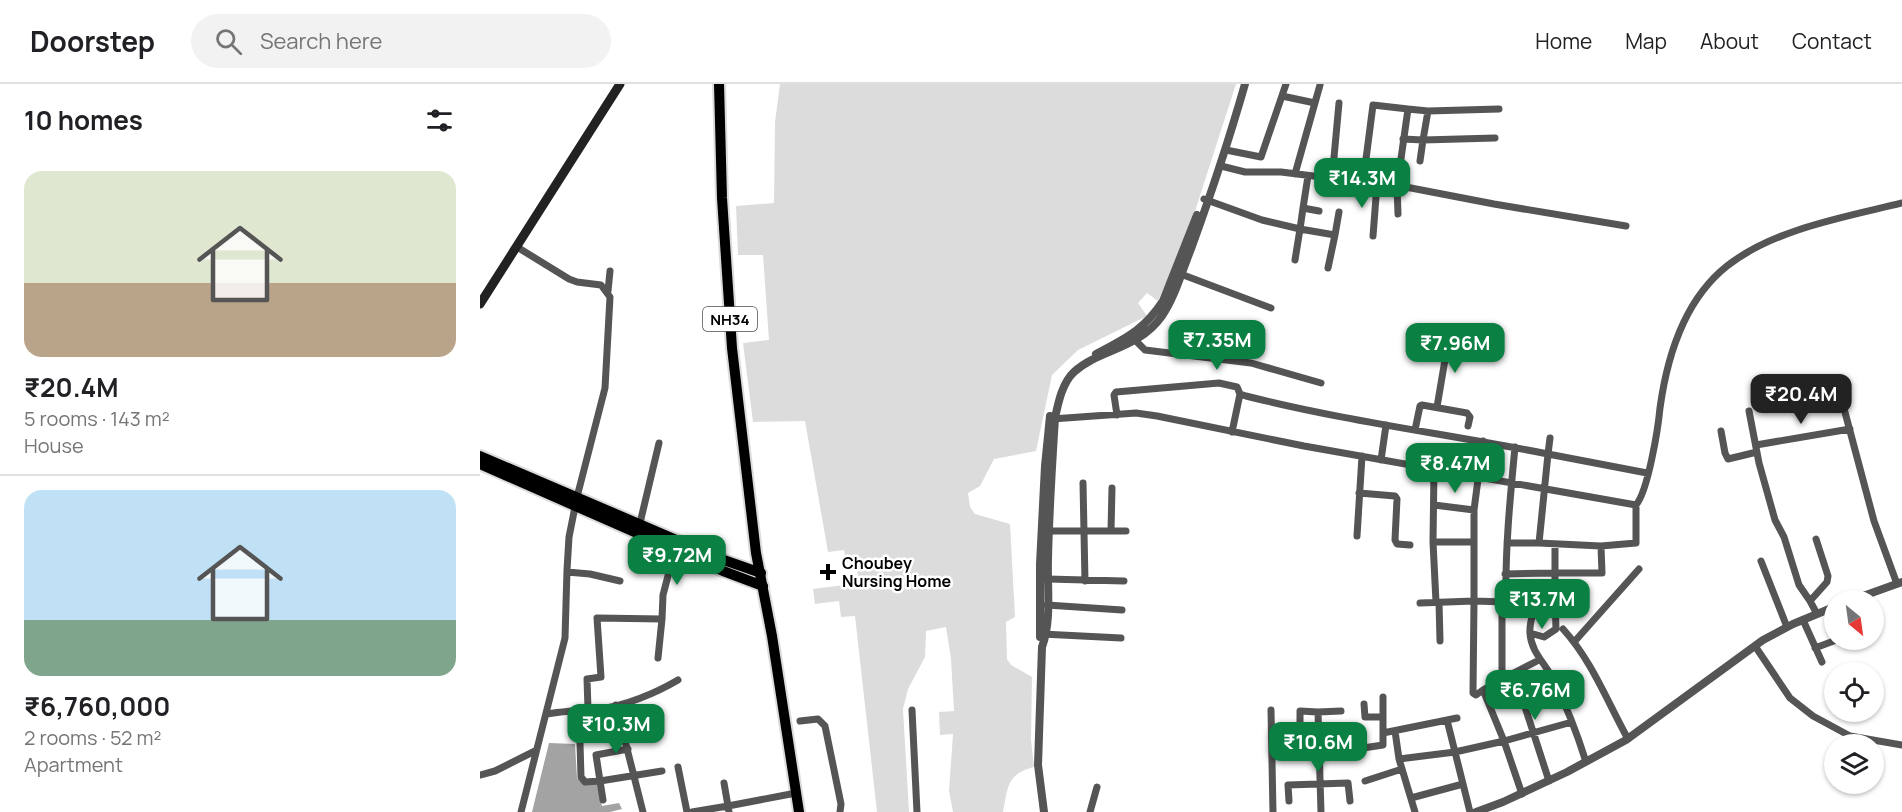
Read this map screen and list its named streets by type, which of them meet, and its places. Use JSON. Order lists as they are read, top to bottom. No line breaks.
{"streets":{"main road":["NH34"]},"places":{"health":["Choubey Nursing Home"]},"north":"bottom right","page":{"header":"Doorstep","search":"Search here","nav":["Home","Map","About","Contact"],"heading":"10 homes","list":[{"name":"₹20.4M","note":"5 rooms · 143 m² · House"},{"name":"₹6,760,000","note":"2 rooms · 52 m² · Apartment"}],"price":["₹14.3M","₹7.35M","₹7.96M","₹20.4M","₹8.47M","₹9.72M","₹13.7M","₹6.76M","₹10.3M","₹10.6M"]}}
